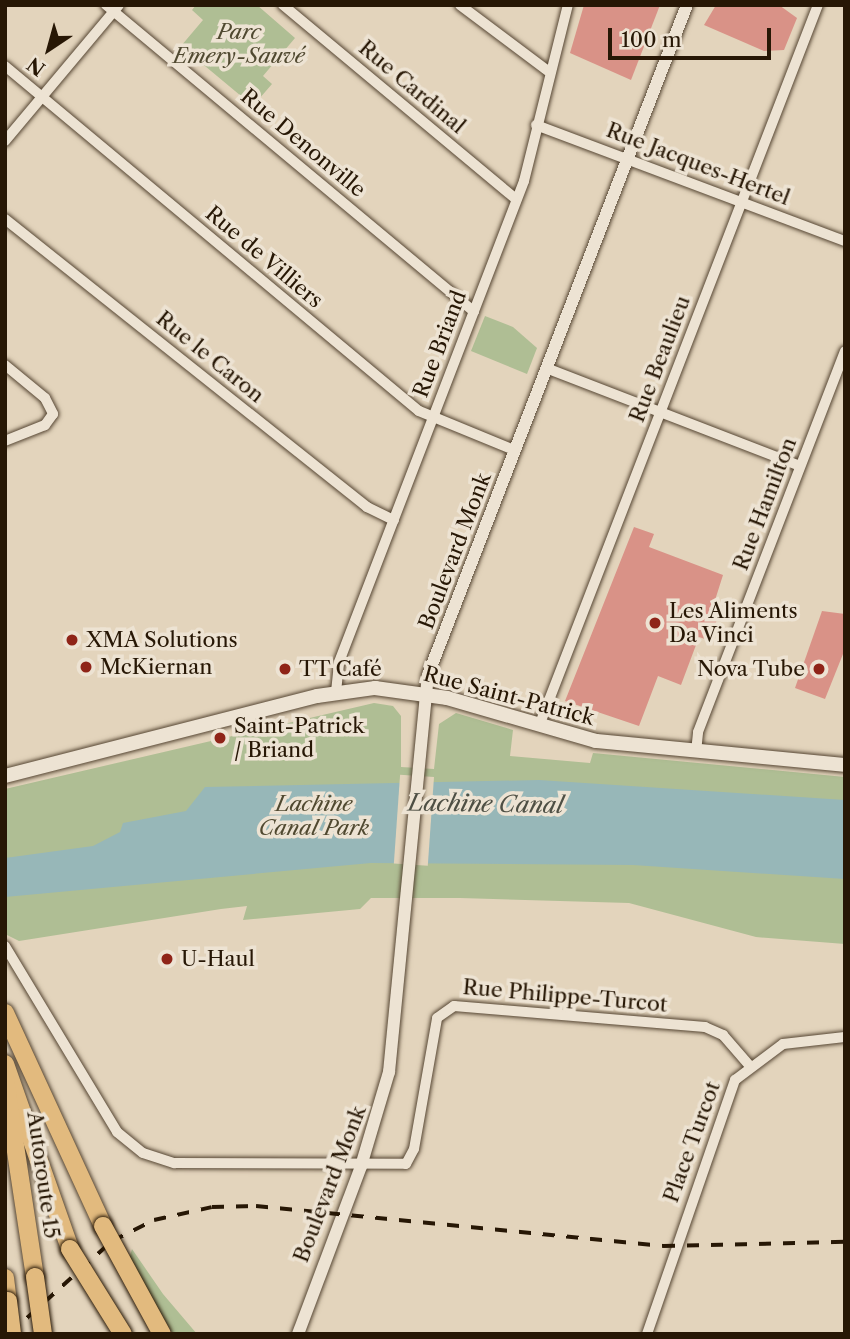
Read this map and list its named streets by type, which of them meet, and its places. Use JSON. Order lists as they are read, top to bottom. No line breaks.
{"streets":{"highway":["Autoroute 15"],"main road":["Rue Saint-Patrick"],"street":["Rue Cardinal","Rue Denonville","Rue Jacques-Hertel","Rue de Villiers","Rue Briand","Rue le Caron","Rue Beaulieu","Rue Hamilton","Boulevard Monk","Rue Philippe-Turcot","Place Turcot"]},"crossings":[["Rue Cardinal","Rue Briand"],["Rue Denonville","Rue Briand"],["Rue Jacques-Hertel","Rue Briand"],["Rue Jacques-Hertel","Rue Beaulieu"],["Rue Jacques-Hertel","Boulevard Monk"],["Rue de Villiers","Rue Briand"],["Rue de Villiers","Boulevard Monk"],["Rue Briand","Rue le Caron"],["Rue Briand","Rue Saint-Patrick"],["Rue Beaulieu","Rue Saint-Patrick"],["Rue Hamilton","Rue Saint-Patrick"],["Boulevard Monk","Rue Saint-Patrick"],["Boulevard Monk","Rue Philippe-Turcot"],["Rue Philippe-Turcot","Place Turcot"]],"water":["Lachine Canal"],"parks":["Parc Emery-Sauvé","Lachine Canal Park"],"places":["Les Aliments Da Vinci","XMA Solutions","McKiernan","TT Café","Nova Tube","Saint-Patrick / Briand","U-Haul"],"scale_bar":"100 m","north":"bottom left"}
